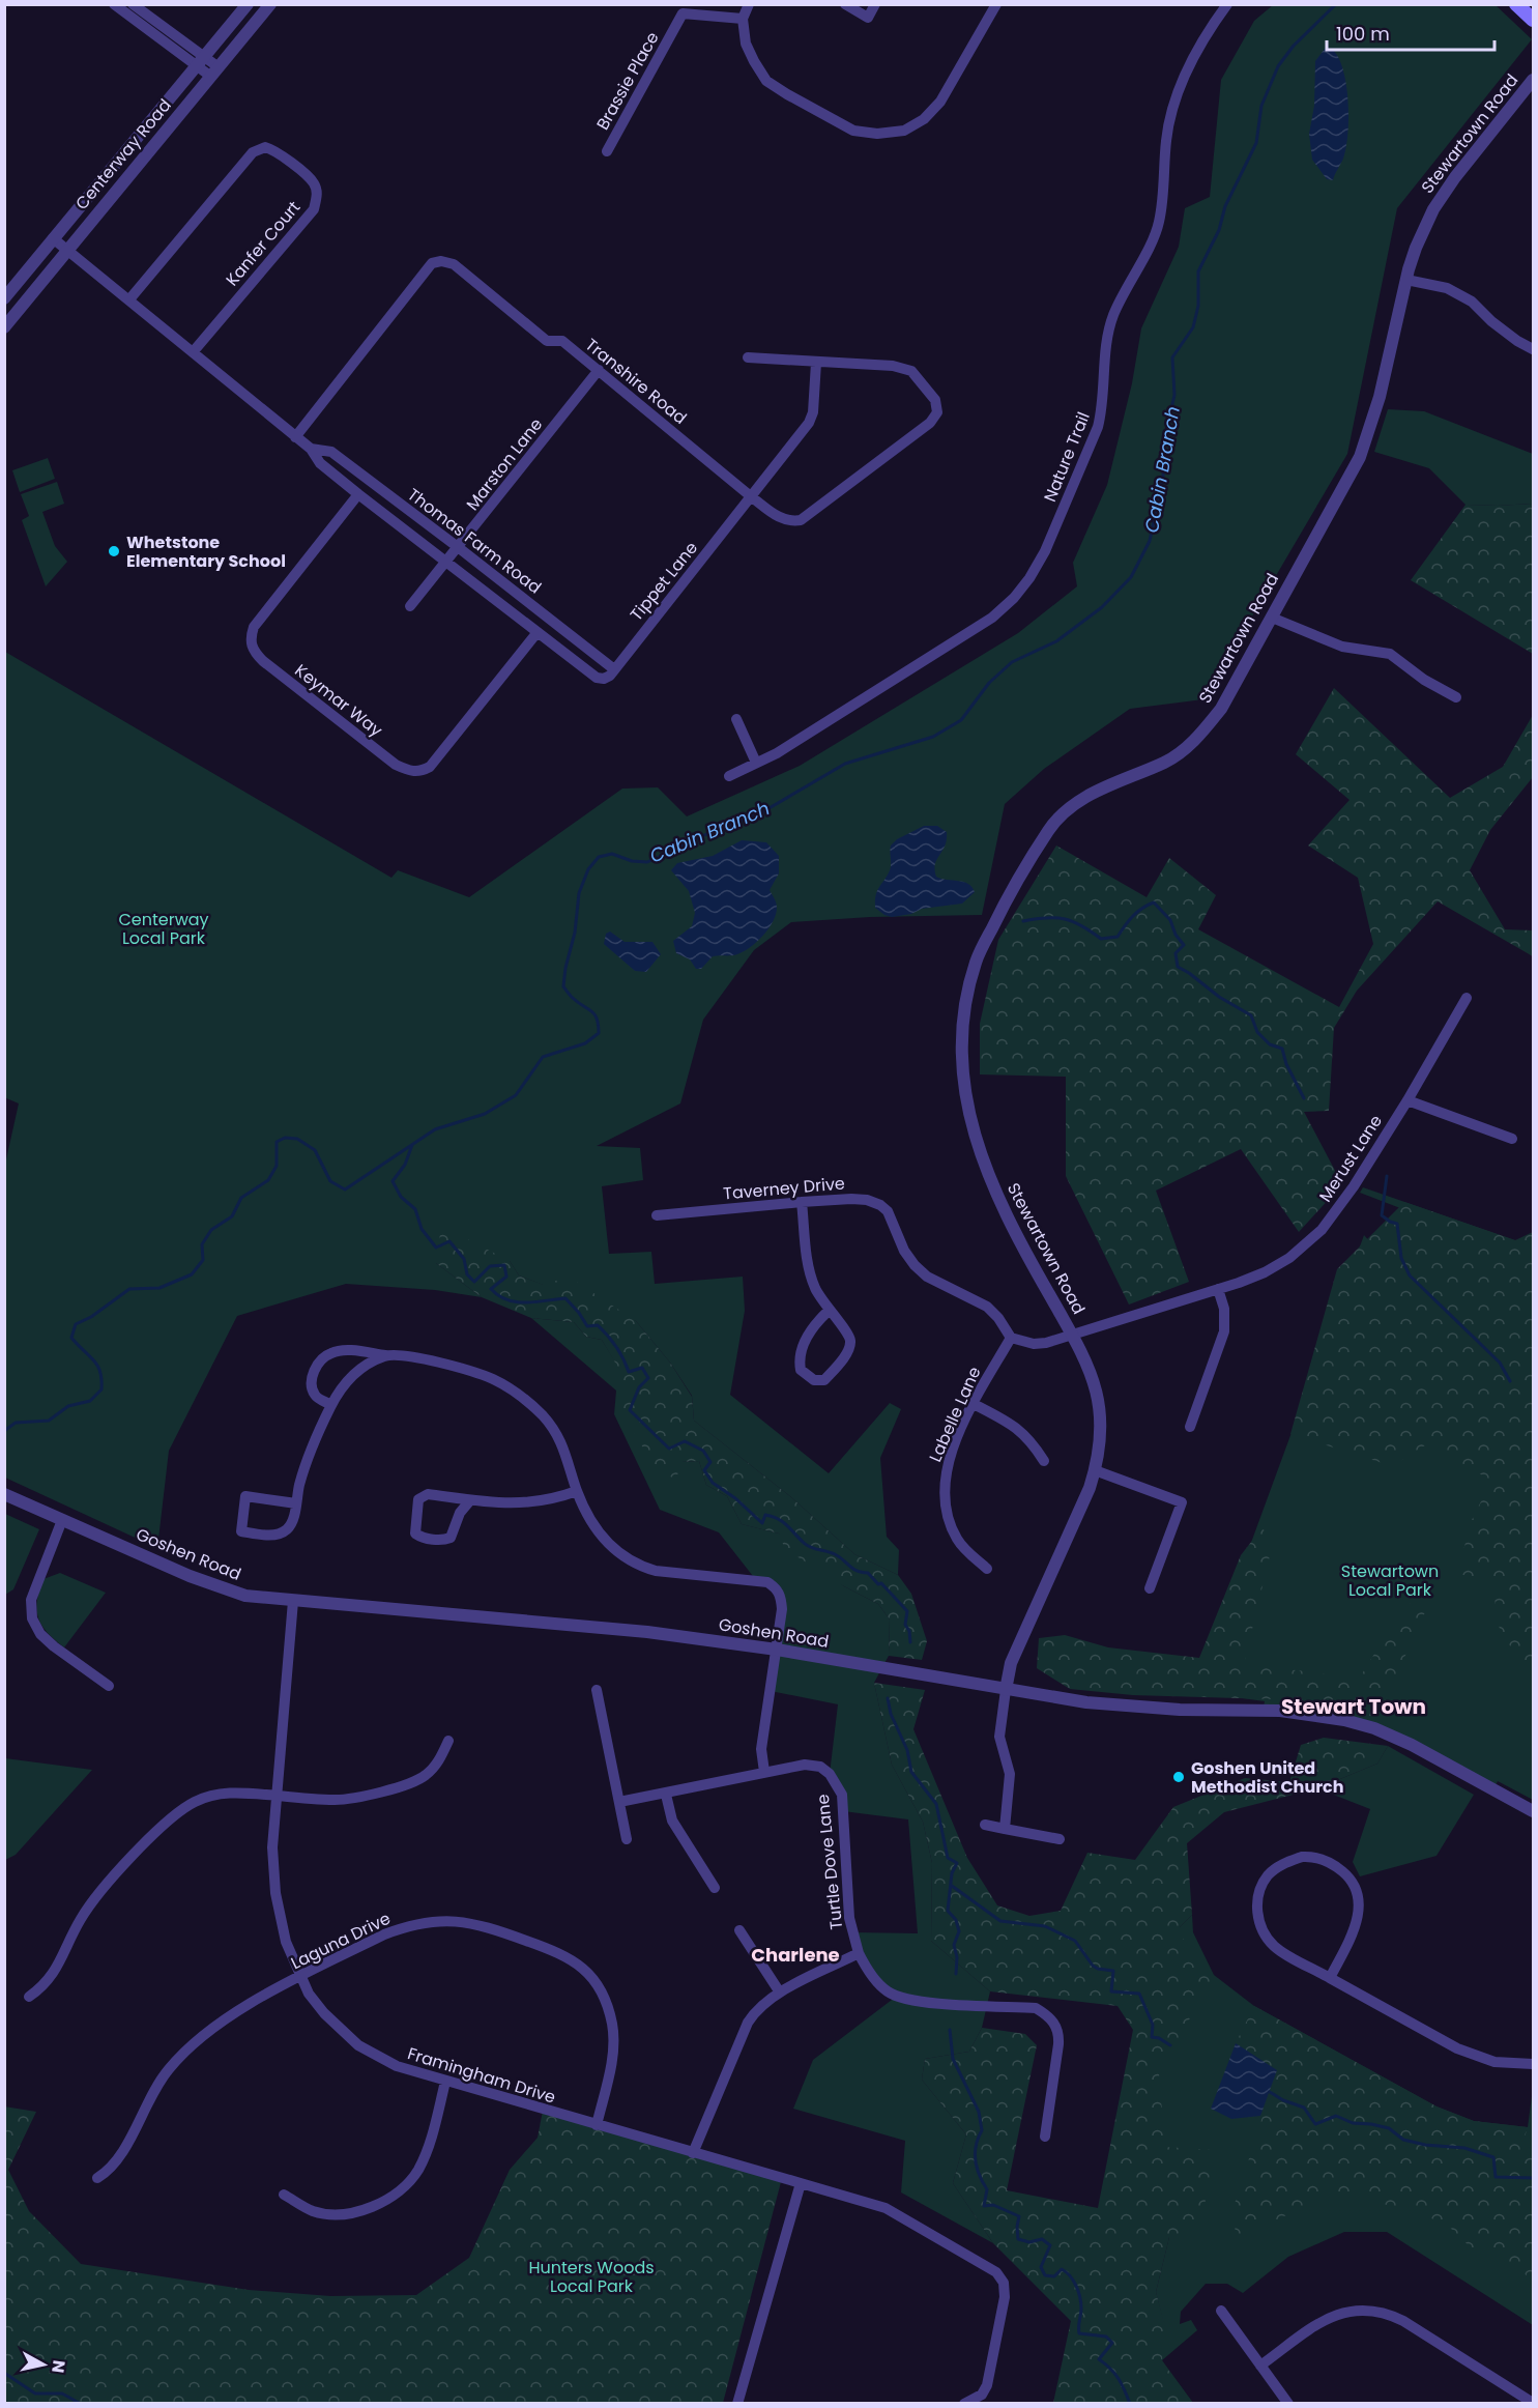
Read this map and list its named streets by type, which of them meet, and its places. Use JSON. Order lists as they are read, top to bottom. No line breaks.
{"streets":{"street":["Brassie Place","Stewartown Road","Centerway Road","Kanfer Court","Transhire Road","Nature Trail","Marston Lane","Thomas Farm Road","Tippet Lane","Keymar Way","Merust Lane","Taverney Drive","Labelle Lane","Goshen Road","Turtle Dove Lane","Laguna Drive","Framingham Drive"]},"crossings":[["Stewartown Road","Merust Lane"],["Stewartown Road","Goshen Road"],["Centerway Road","Thomas Farm Road"],["Kanfer Court","Thomas Farm Road"],["Transhire Road","Marston Lane"],["Transhire Road","Thomas Farm Road"],["Transhire Road","Tippet Lane"],["Marston Lane","Thomas Farm Road"],["Thomas Farm Road","Tippet Lane"],["Thomas Farm Road","Keymar Way"],["Taverney Drive","Labelle Lane"],["Goshen Road","Framingham Drive"],["Laguna Drive","Framingham Drive"]],"districts":["Stewart Town","Charlene"],"water":["Cabin Branch"],"parks":["Centerway Local Park","Stewartown Local Park","Hunters Woods Local Park"],"places":["Whetstone Elementary School","Goshen United Methodist Church"],"scale_bar":"100 m","north":"right"}
